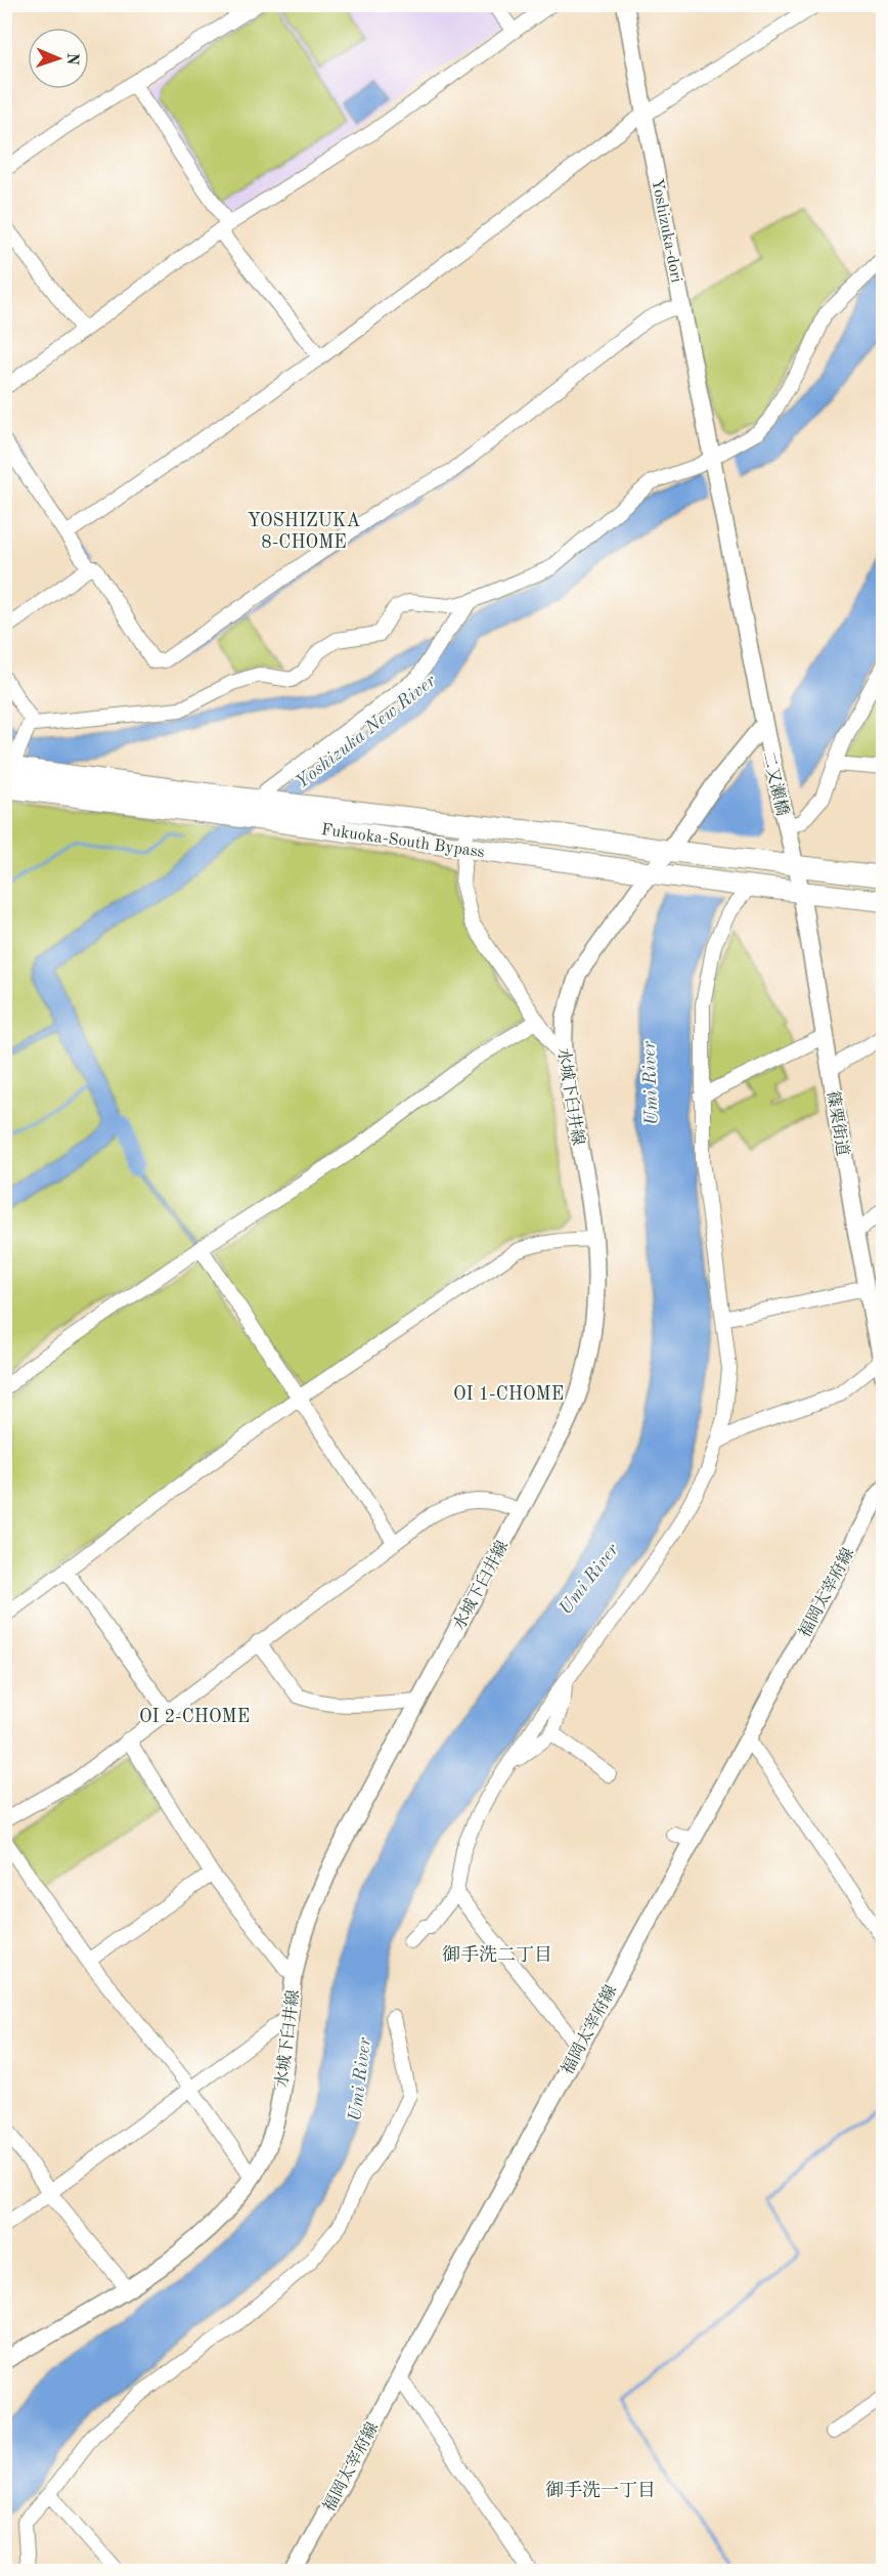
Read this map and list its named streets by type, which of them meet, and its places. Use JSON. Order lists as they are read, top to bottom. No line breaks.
{"streets":{"highway":["Fukuoka-South Bypass"],"main road":["Yoshizuka-dori","二又瀬橋","水城下臼井線","篠栗街道","福岡太宰府線"]},"crossings":[["Yoshizuka-dori","二又瀬橋"],["Yoshizuka-dori","水城下臼井線"],["二又瀬橋","水城下臼井線"],["Fukuoka-South Bypass","水城下臼井線"],["Fukuoka-South Bypass","篠栗街道"]],"districts":["YOSHIZUKA 8-CHOME","OI 1-CHOME","OI 2-CHOME","御手洗二丁目","御手洗一丁目"],"water":["Yoshizuka New River","Umi River"],"north":"right"}
